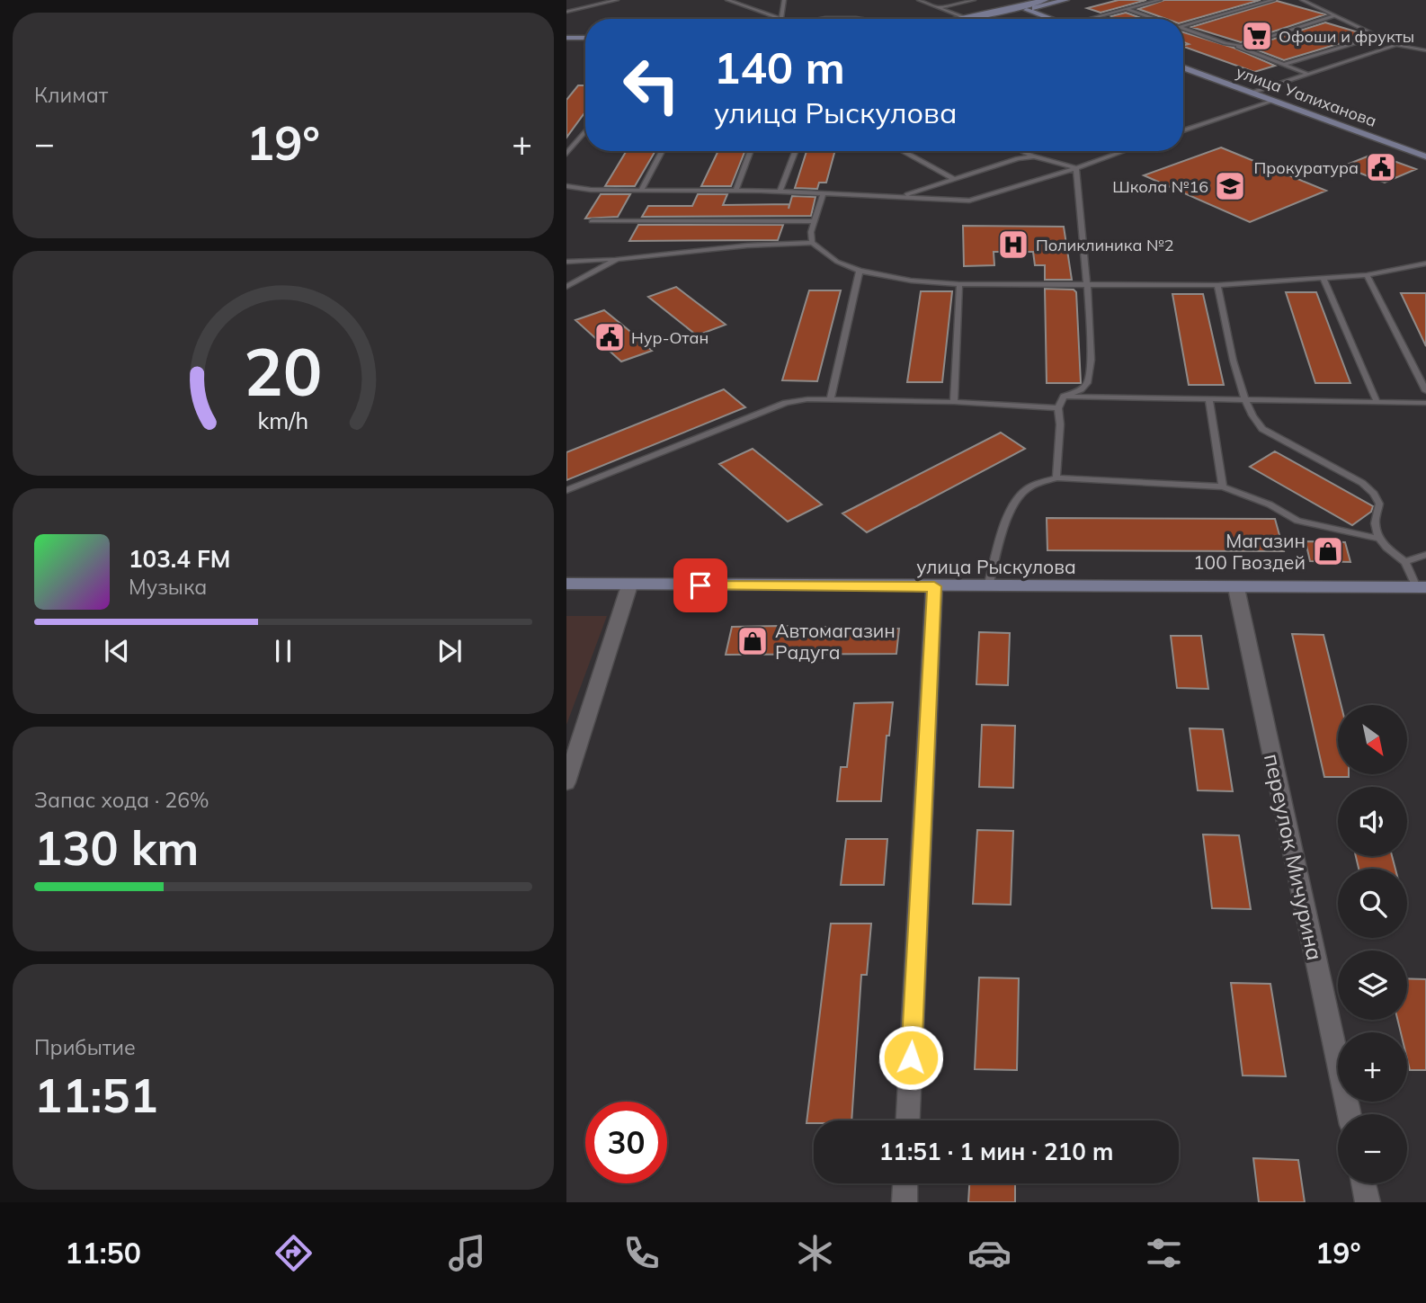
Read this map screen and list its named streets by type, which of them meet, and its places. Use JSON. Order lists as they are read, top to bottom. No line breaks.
{"streets":{"street":["улица Уалиханова","улица Рыскулова","переулок Мичурина"]},"crossings":[["улица Рыскулова","переулок Мичурина"]],"places":{"supermarket":["Офоши и фрукты"],"public building":["Прокуратура","Нур-Отан"],"school or university":["Школа №16"],"hospital":["Поликлиника №2"],"shop":["Магазин 100 Гвоздей","Автомагазин Радуга"]},"north":"bottom right","page":{"tile":["Климат",["Запас хода · 26%","130 km"],["Прибытие","11:51"]],"turn":["140 m","улица Рыскулова"],"heat":["−","19°","+"],"song":["103.4 FM","Музыка"],"map_buttons":["+","−"],"limit":"30","trip":"11:51 · 1 мин · 210 m","tabs":["11:50","19°"],"gauge":["20","km/h"]}}
